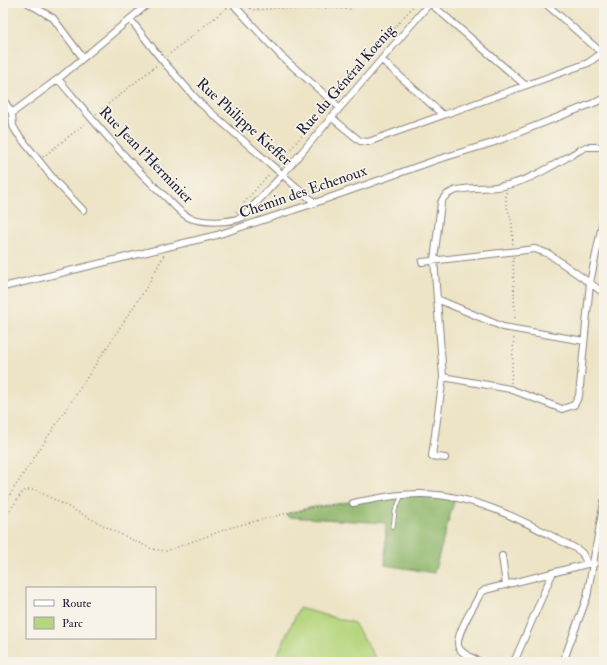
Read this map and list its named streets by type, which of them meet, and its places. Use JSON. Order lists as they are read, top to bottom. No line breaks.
{"streets":{"street":["Rue du Général Koenig","Rue Philippe Kieffer","Rue Jean l'Herminier","Chemin des Echenoux"]},"crossings":[["Rue du Général Koenig","Rue Philippe Kieffer"],["Rue Philippe Kieffer","Chemin des Echenoux"]],"legend":["Route","Parc"]}
